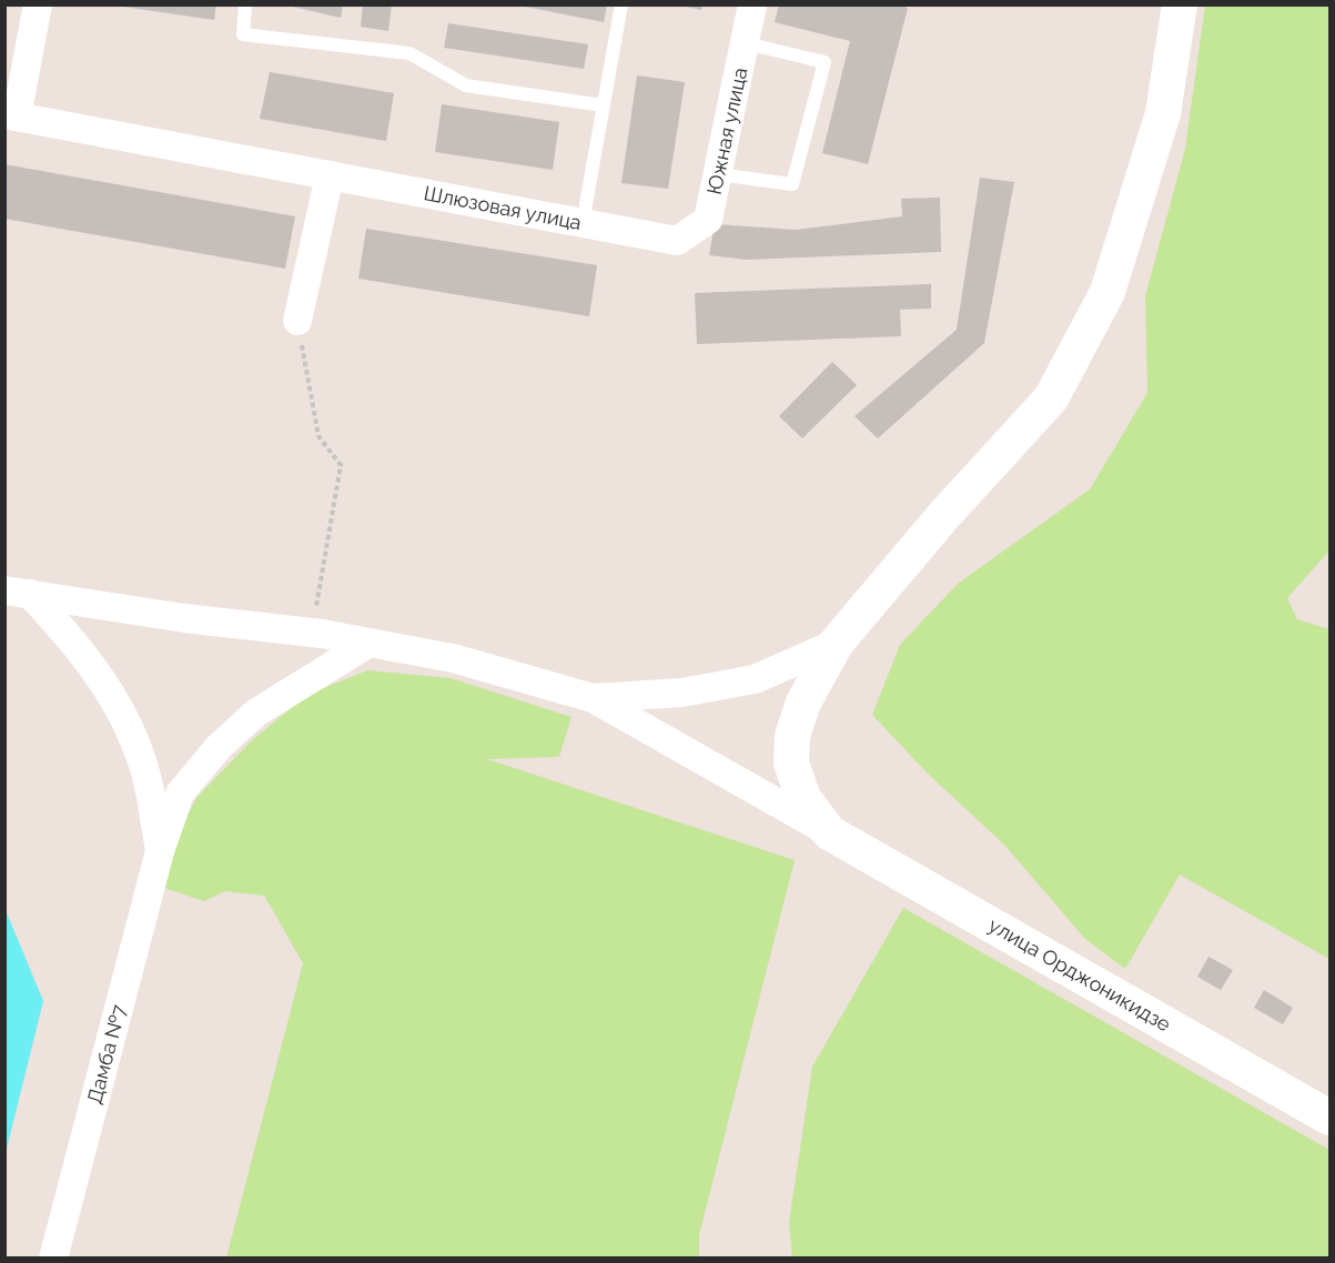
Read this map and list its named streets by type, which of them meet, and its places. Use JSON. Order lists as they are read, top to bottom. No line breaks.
{"streets":{"street":["Южная улица","Шлюзовая улица","улица Орджоникидзе","Дамба №7"]},"crossings":[["Южная улица","Шлюзовая улица"]]}
